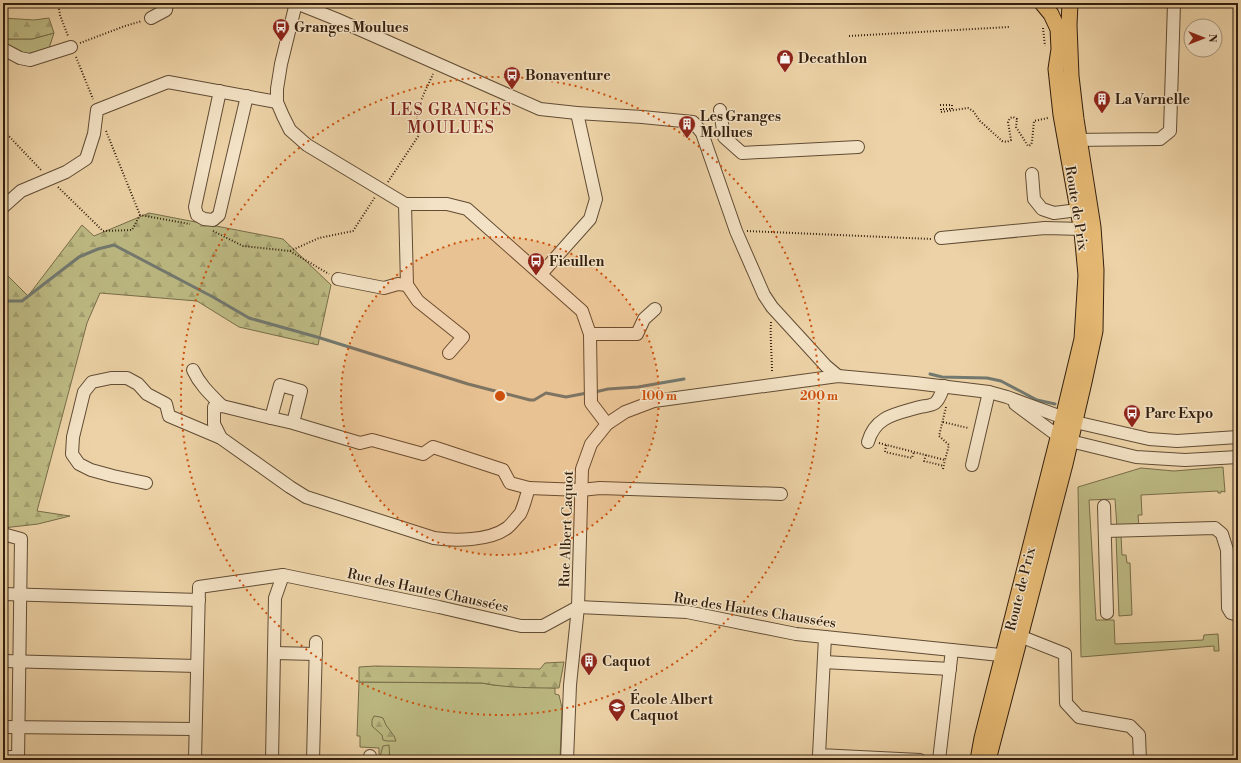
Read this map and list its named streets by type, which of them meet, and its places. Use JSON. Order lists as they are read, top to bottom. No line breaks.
{"streets":{"main road":["Route de Prix"],"street":["Rue Albert Caquot","Rue des Hautes Chaussées"]},"crossings":[["Route de Prix","Rue Albert Caquot"],["Route de Prix","Rue des Hautes Chaussées"],["Rue Albert Caquot","Rue des Hautes Chaussées"]],"districts":["LES GRANGES MOULUES"],"places":{"bus stop":["Granges Moulues","Bonaventure","Fieullen","Parc Expo"],"shop":["Decathlon"],"building":["La Varnelle","Les Granges Mollues","Caquot"],"school or university":["École Albert Caquot"]},"north":"right","rings":["100 m","200 m"]}
